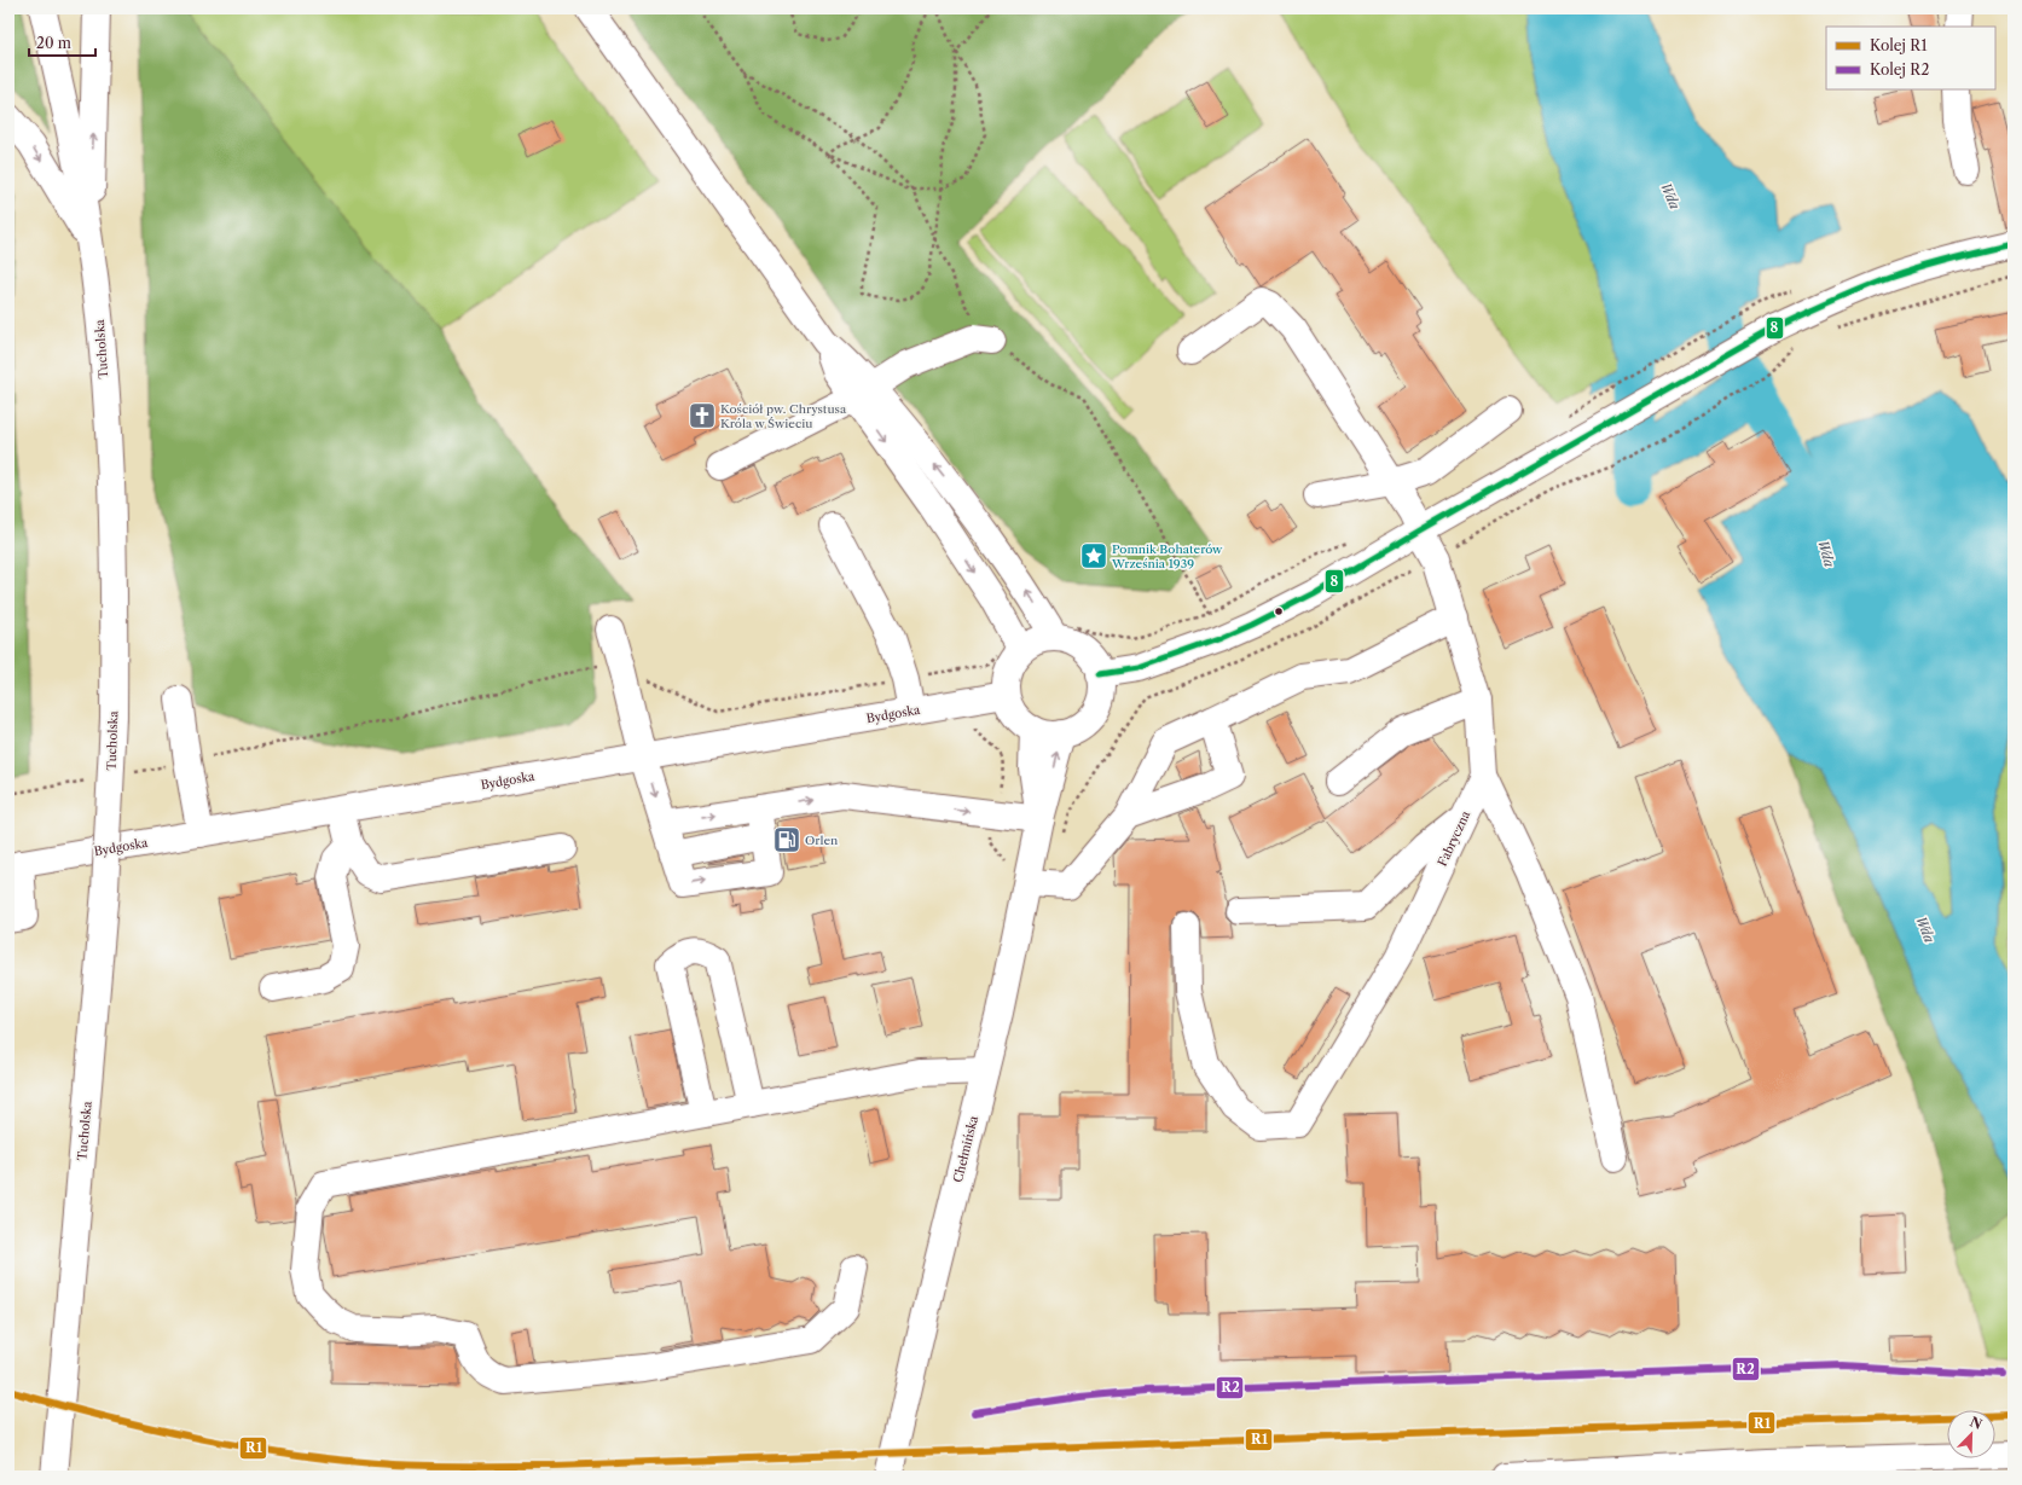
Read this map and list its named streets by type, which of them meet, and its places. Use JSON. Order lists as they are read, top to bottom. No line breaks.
{"streets":{"street":["Tucholska","Bydgoska","Fabryczna","Chełmińska"]},"crossings":[["Bydgoska","Chełmińska"]],"water":["Wda"],"places":{"church":["Kościół pw. Chrystusa Króla w Świeciu"],"place":["Pomnik Bohaterów Września 1939"],"fuel station":["Orlen"]},"lines":["transit line 8","rail line R2","rail line R1"],"legend":["Kolej R1","Kolej R2"],"scale_bar":"20 m","north":"top right"}
